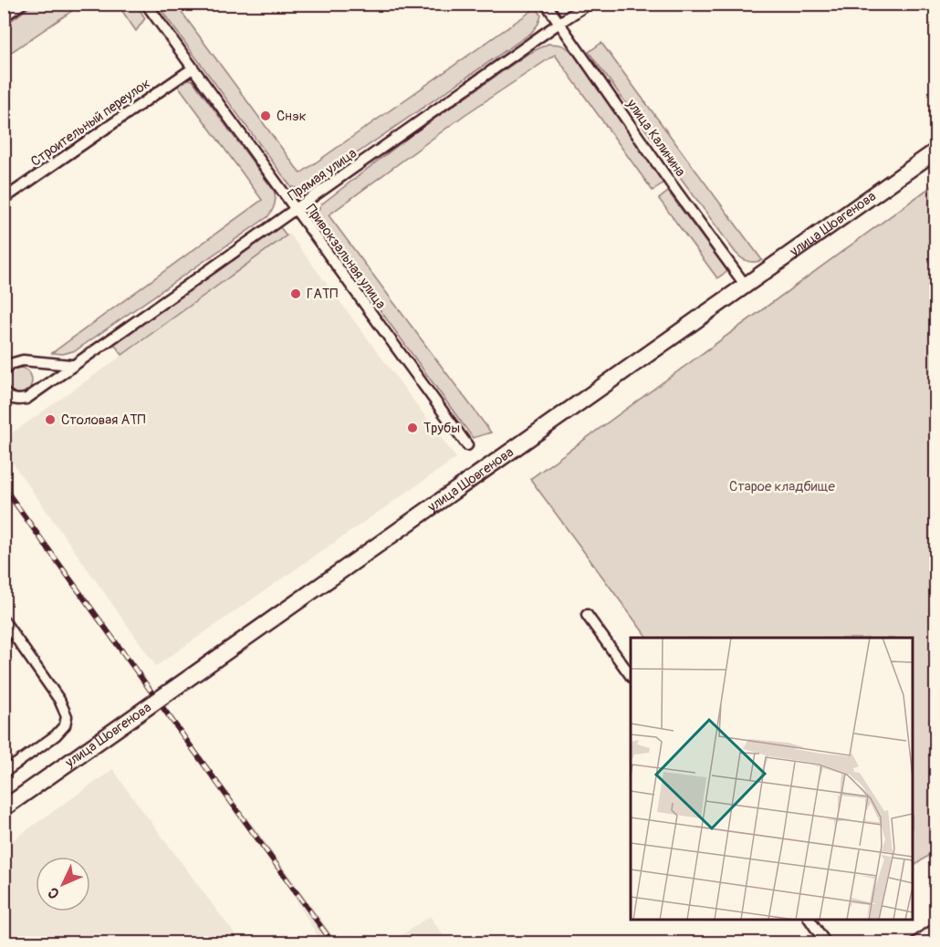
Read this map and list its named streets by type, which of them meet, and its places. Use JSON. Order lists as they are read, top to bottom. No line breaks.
{"streets":{"street":["Строительный переулок","улица Калинина","Прямая улица","улица Шовгенова","Привокзальная улица"]},"crossings":[["Строительный переулок","Привокзальная улица"],["улица Калинина","Прямая улица"],["улица Калинина","улица Шовгенова"],["Прямая улица","Привокзальная улица"]],"parks":["Старое кладбище"],"places":["Снэк","ГАТП","Столовая АТП","Трубы"],"north":"bottom left"}
